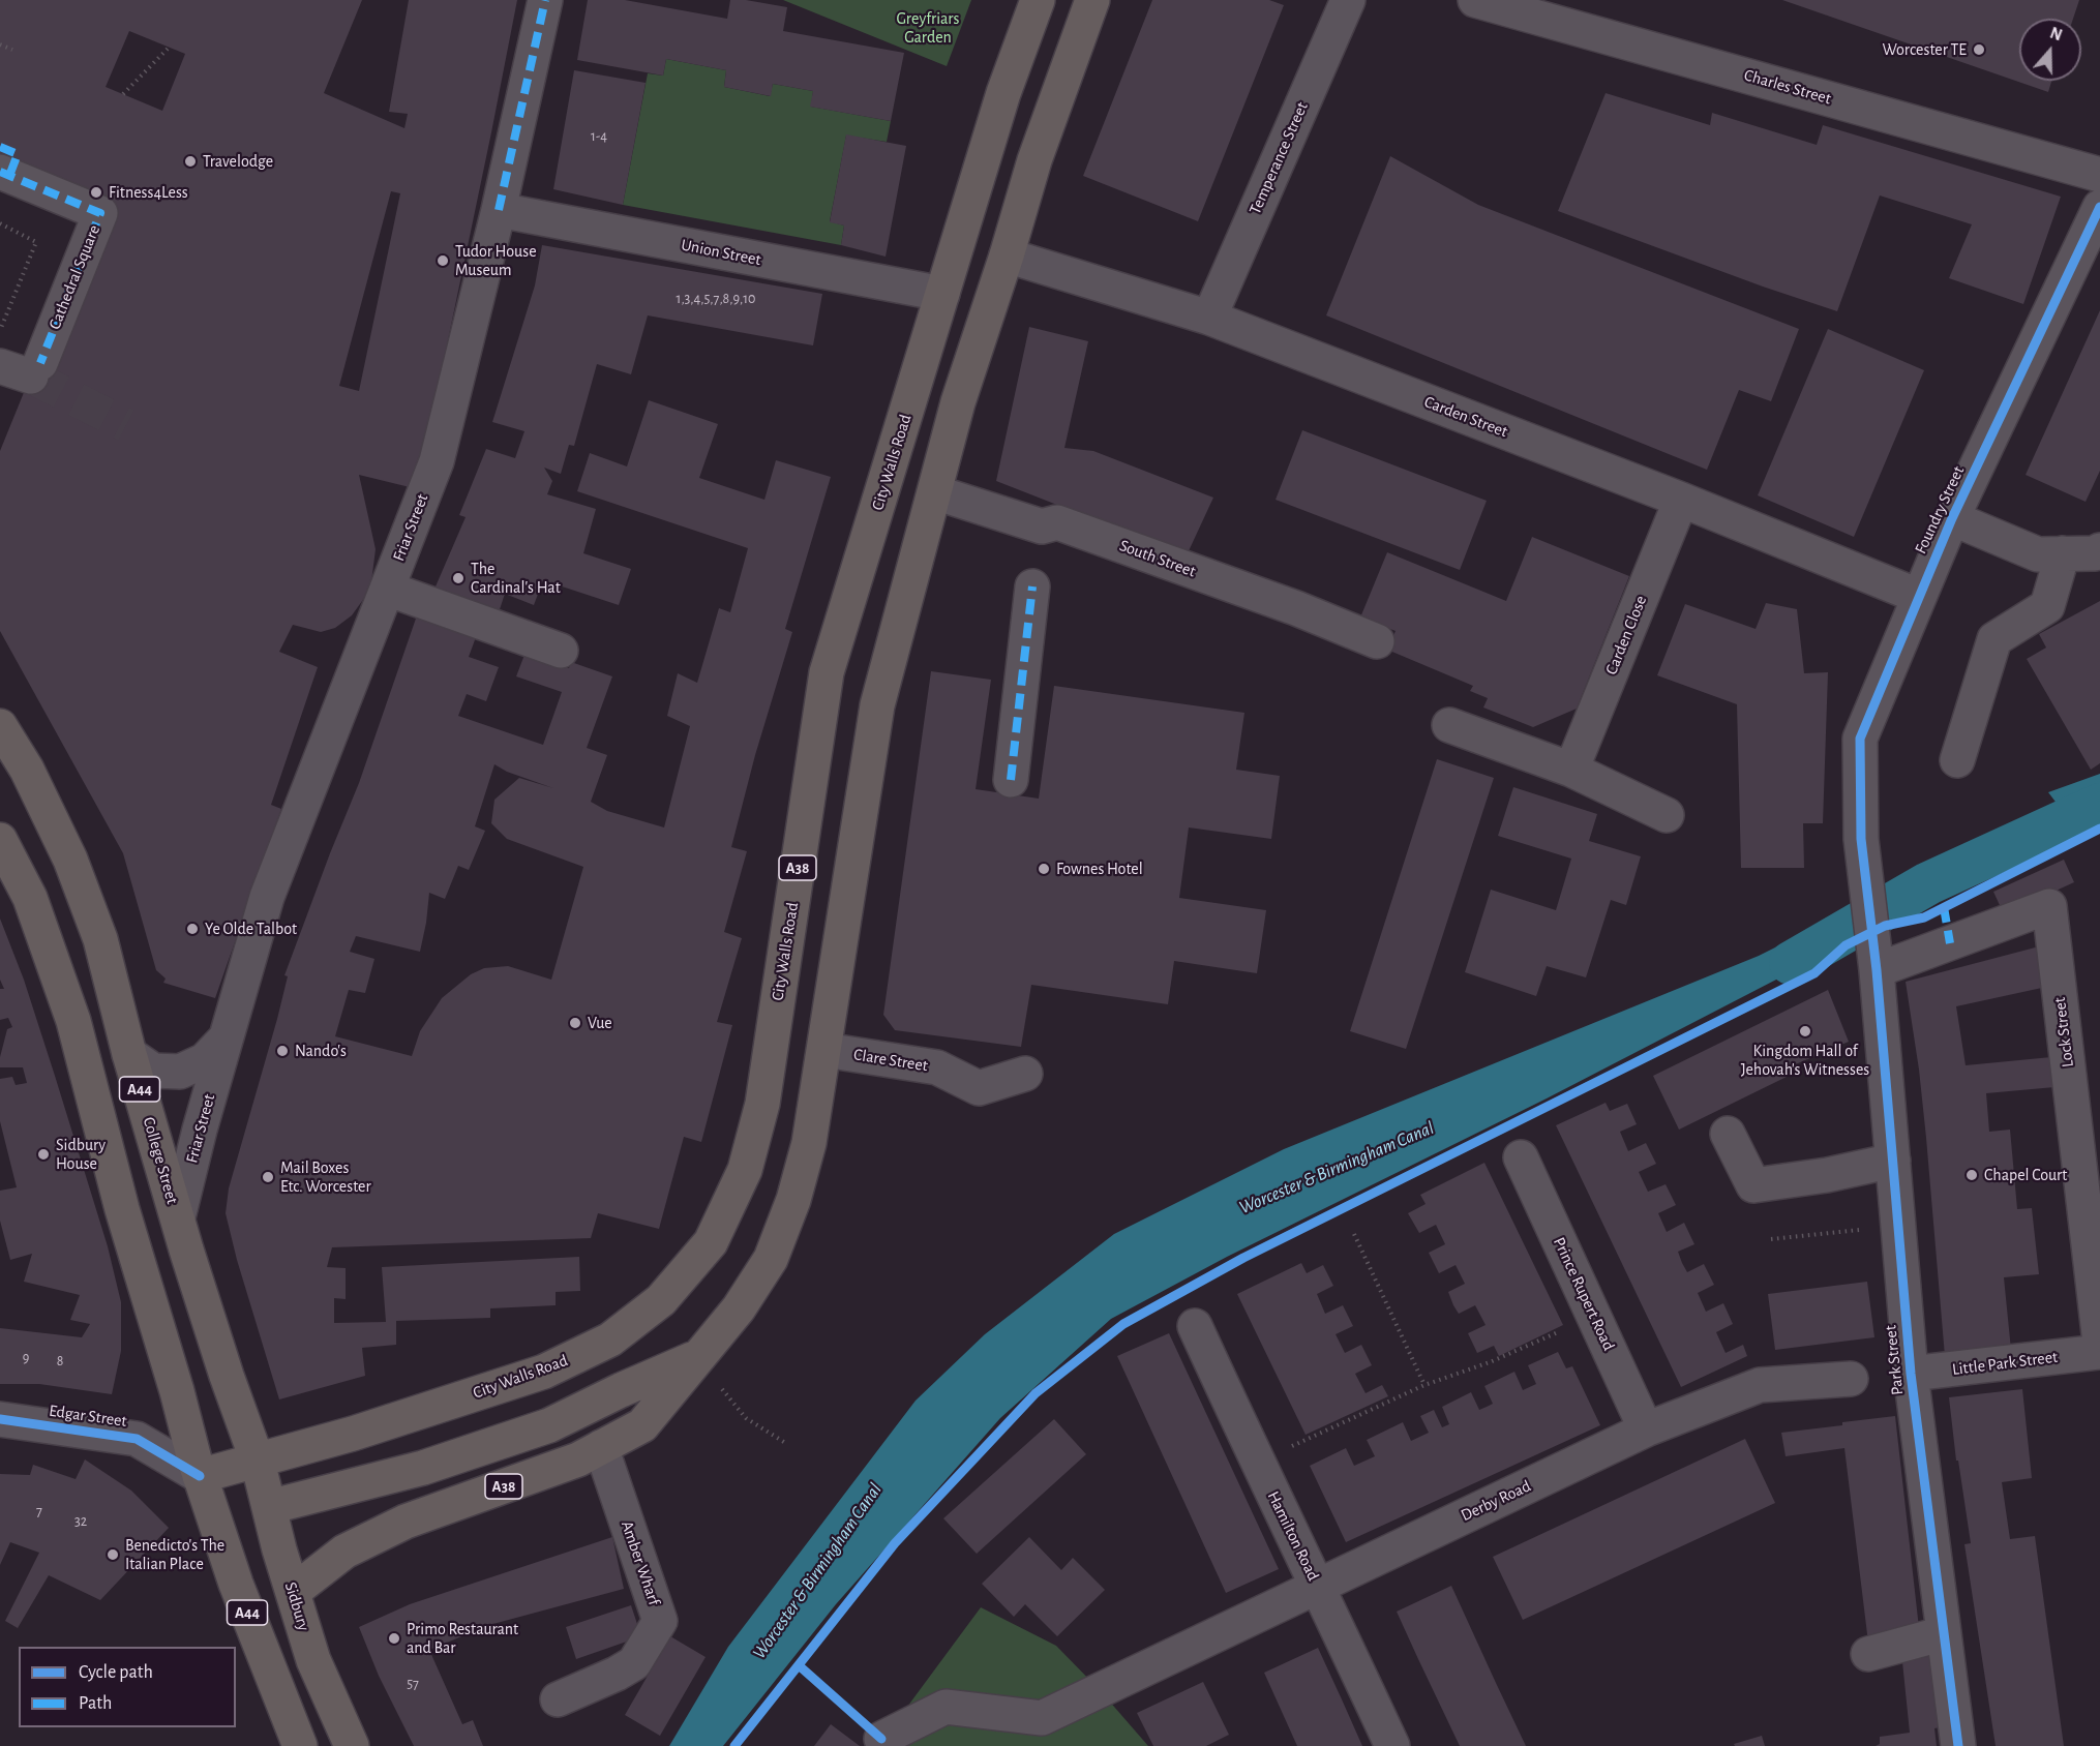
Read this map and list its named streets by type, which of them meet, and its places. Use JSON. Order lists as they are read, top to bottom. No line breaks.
{"streets":{"main road":["City Walls Road","A38","A44","College Street","Sidbury"],"street":["Charles Street","Temperance Street","Union Street","Cathedral Square","Carden Street","Foundry Street","Friar Street","South Street","Carden Close","Lock Street","Clare Street","Prince Rupert Road","Park Street","Little Park Street","Edgar Street","Derby Road","Hamilton Road","Amber Wharf"]},"crossings":[["Temperance Street","Carden Street"],["Union Street","City Walls Road"],["Union Street","Friar Street"],["Carden Street","Foundry Street"],["Carden Street","Carden Close"],["Carden Street","A38"],["City Walls Road","A44"],["City Walls Road","College Street"],["City Walls Road","Edgar Street"],["City Walls Road","Sidbury"],["Foundry Street","Lock Street"],["Foundry Street","Park Street"],["Friar Street","College Street"],["South Street","A38"],["A38","Clare Street"],["A38","Amber Wharf"],["A38","Sidbury"],["Lock Street","Park Street"],["A44","Edgar Street"],["College Street","Sidbury"],["Prince Rupert Road","Derby Road"],["Park Street","Little Park Street"],["Derby Road","Hamilton Road"]],"water":["Worcester & Birmingham Canal"],"parks":["Greyfriars Garden"],"places":["Worcester TE","Travelodge","Fitness4Less","Tudor House Museum","The Cardinal's Hat","Fownes Hotel","Ye Olde Talbot","Vue","Kingdom Hall of Jehovah's Witnesses","Nando's","Sidbury House","Chapel Court","Mail Boxes Etc. Worcester","Benedicto's The Italian Place","Primo Restaurant and Bar"],"house_numbers":["1-4","1,3,4,5,7,8,9,10","9","8","7","32","57"],"legend":["Cycle path","Path"],"north":"top"}
